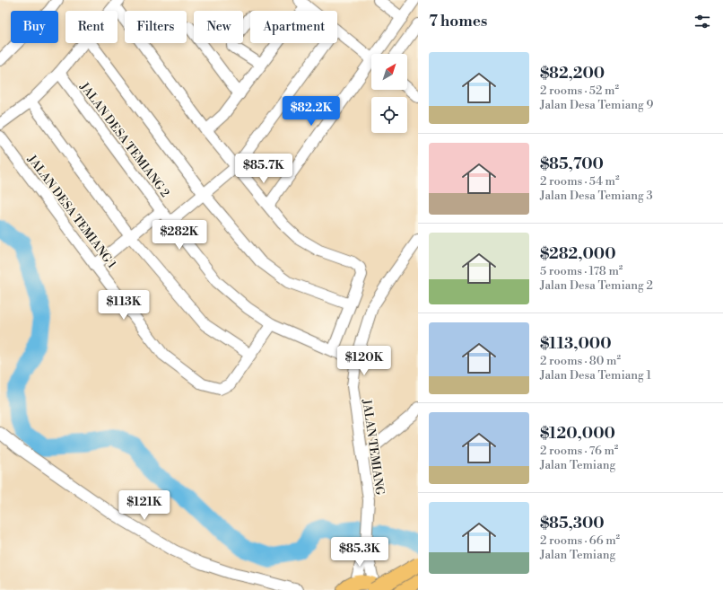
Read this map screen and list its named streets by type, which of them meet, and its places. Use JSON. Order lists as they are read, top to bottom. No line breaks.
{"streets":{"street":["JALAN DESA TEMIANG 2","JALAN DESA TEMIANG 1","JALAN TEMIANG"]},"crossings":[["JALAN DESA TEMIANG 2","JALAN DESA TEMIANG 1"],["JALAN DESA TEMIANG 2","JALAN TEMIANG"]],"north":"top right","page":{"heading":"7 homes","chip":["Buy","Rent","Filters","New","Apartment"],"list":[{"name":"$82,200","note":"2 rooms · 52 m² · Jalan Desa Temiang 9"},{"name":"$85,700","note":"2 rooms · 54 m² · Jalan Desa Temiang 3"},{"name":"$282,000","note":"5 rooms · 178 m² · Jalan Desa Temiang 2"},{"name":"$113,000","note":"2 rooms · 80 m² · Jalan Desa Temiang 1"},{"name":"$120,000","note":"2 rooms · 76 m² · Jalan Temiang"},{"name":"$85,300","note":"2 rooms · 66 m² · Jalan Temiang"}],"price":["$82.2K","$85.7K","$282K","$113K","$120K","$121K","$85.3K"]}}
